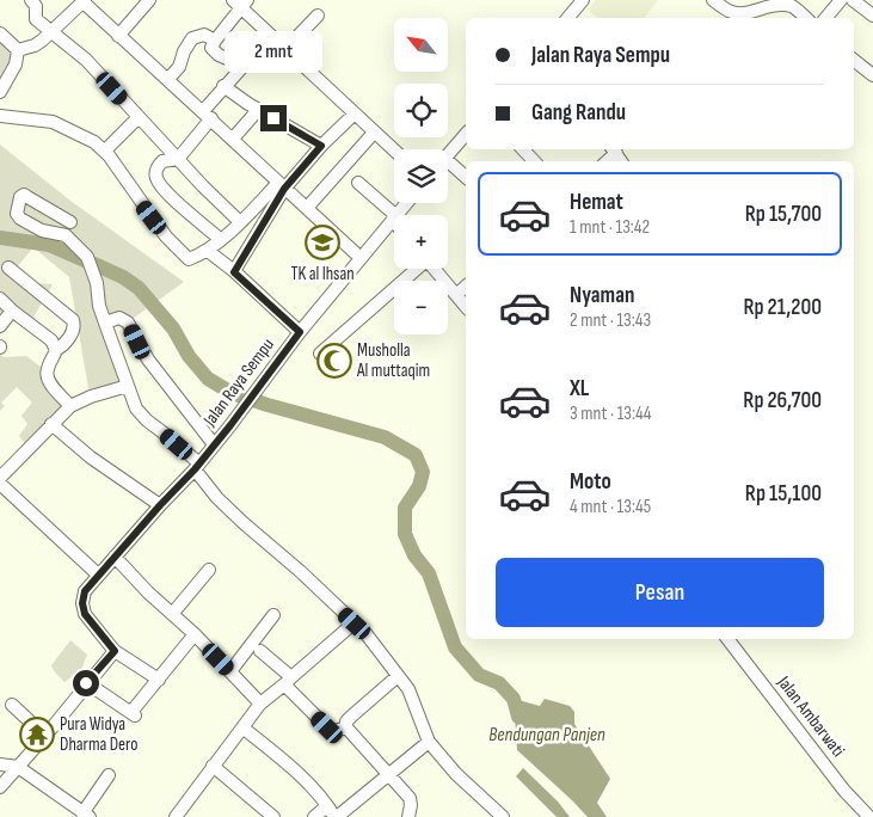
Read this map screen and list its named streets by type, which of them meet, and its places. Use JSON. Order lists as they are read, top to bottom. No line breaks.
{"streets":{"street":["Jalan Raya Sempu","Jalan Ambarwati"]},"water":["Bendungan Panjen"],"places":{"school or university":["TK al Ihsan"],"mosque":["Musholla Al muttaqim"],"temple":["Pura Widya Dharma Dero"]},"north":"top left","page":{"map_buttons":["+","−"],"banner":["Jalan Raya Sempu","Gang Randu"],"bubble":"2 mnt","list":[{"name":"Hemat","note":"1 mnt · 13:42","value":"Rp 15,700"},{"name":"Nyaman","note":"2 mnt · 13:43","value":"Rp 21,200"},{"name":"XL","note":"3 mnt · 13:44","value":"Rp 26,700"},{"name":"Moto","note":"4 mnt · 13:45","value":"Rp 15,100"}],"buttons":"Pesan"}}
